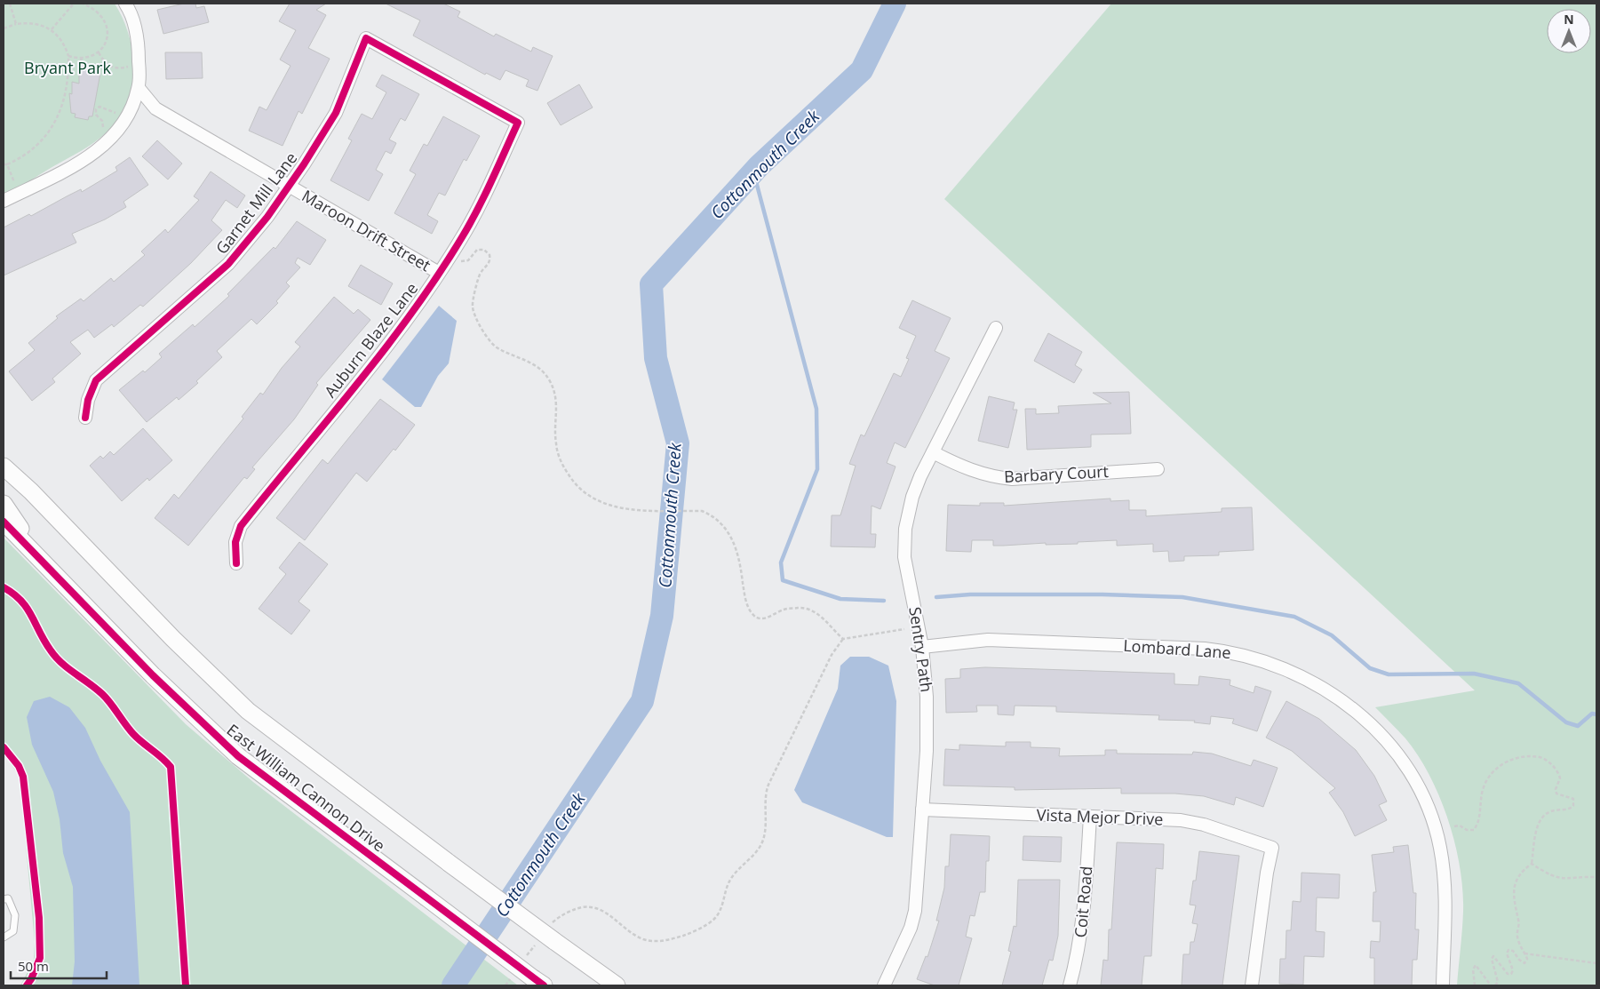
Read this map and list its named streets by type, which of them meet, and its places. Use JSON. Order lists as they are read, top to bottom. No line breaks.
{"streets":{"street":["Garnet Mill Lane","Maroon Drift Street","Auburn Blaze Lane","Barbary Court","Sentry Path","Lombard Lane","East William Cannon Drive","Vista Mejor Drive","Coit Road"]},"crossings":[["Garnet Mill Lane","Maroon Drift Street"],["Garnet Mill Lane","Auburn Blaze Lane"],["Maroon Drift Street","Auburn Blaze Lane"],["Barbary Court","Sentry Path"],["Sentry Path","Lombard Lane"],["Sentry Path","Vista Mejor Drive"],["Vista Mejor Drive","Coit Road"]],"water":["Cottonmouth Creek"],"parks":["Bryant Park"],"scale_bar":"50 m","north":"top"}
